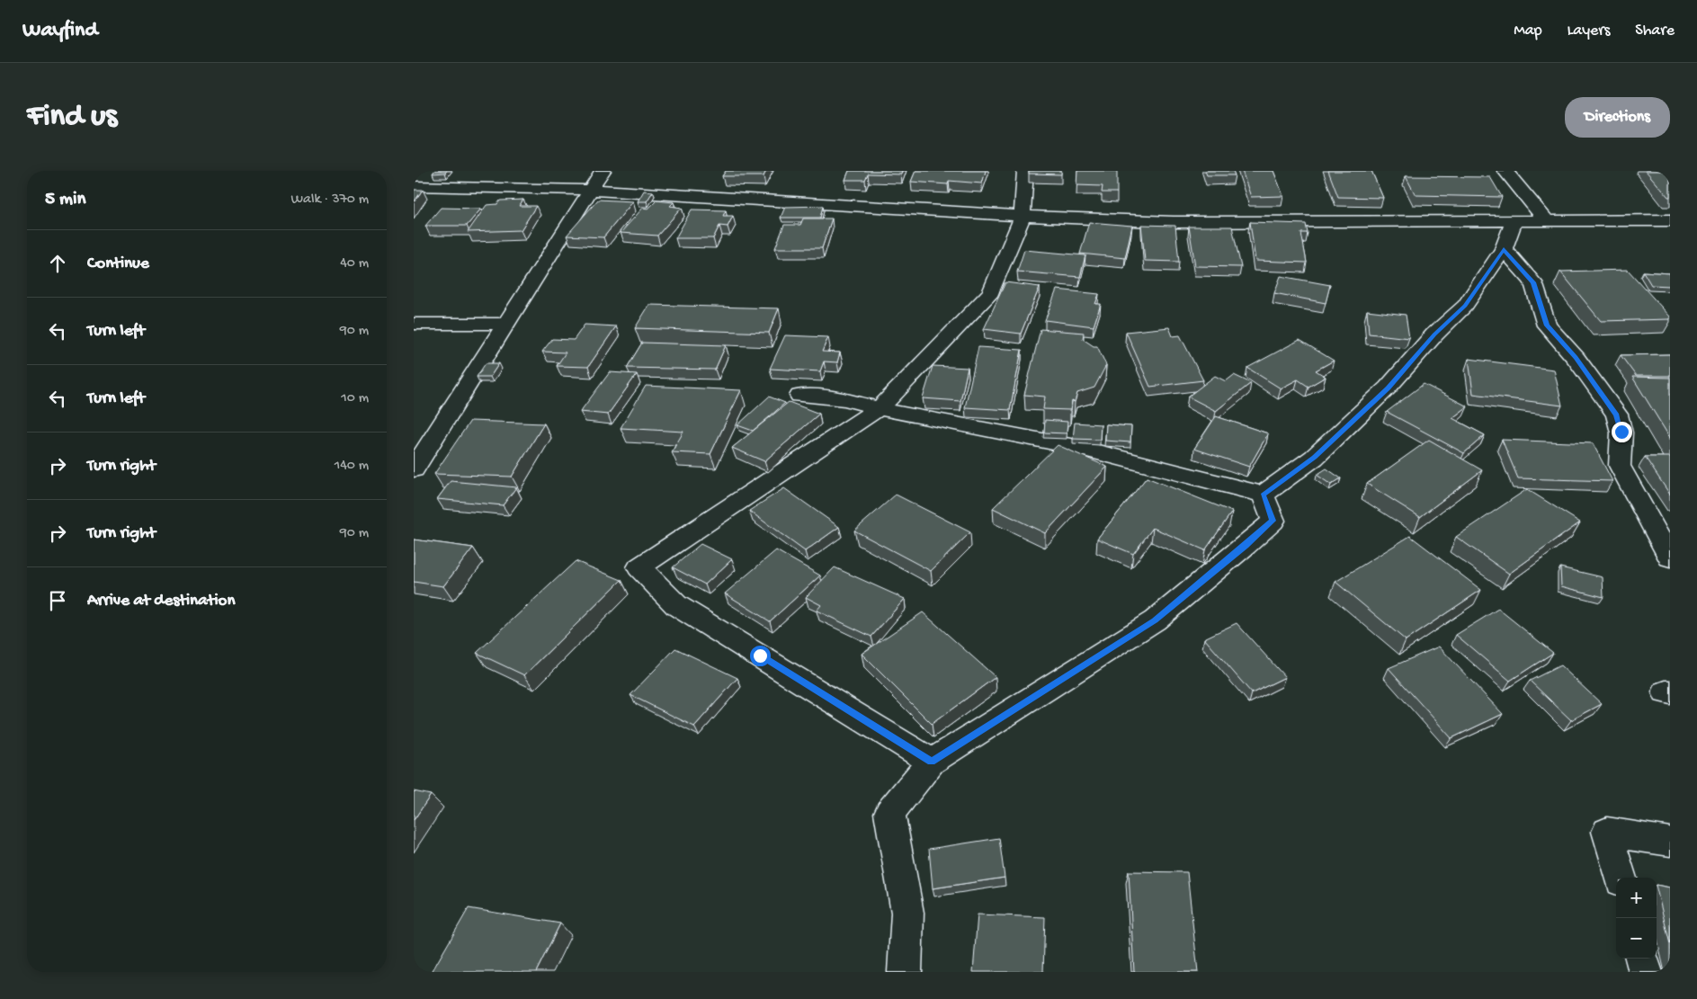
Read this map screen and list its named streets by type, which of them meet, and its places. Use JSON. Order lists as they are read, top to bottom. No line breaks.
{"page":{"header":"Wayfind","nav":["Map","Layers","Share"],"buttons":"Directions","title":"Find us","heading":["5 min","Walk · 370 m"],"list":[["Continue","40 m"],["Turn left","90 m"],["Turn left","10 m"],["Turn right","140 m"],["Turn right","90 m"],"Arrive at destination"],"map_buttons":["+","−"]}}
